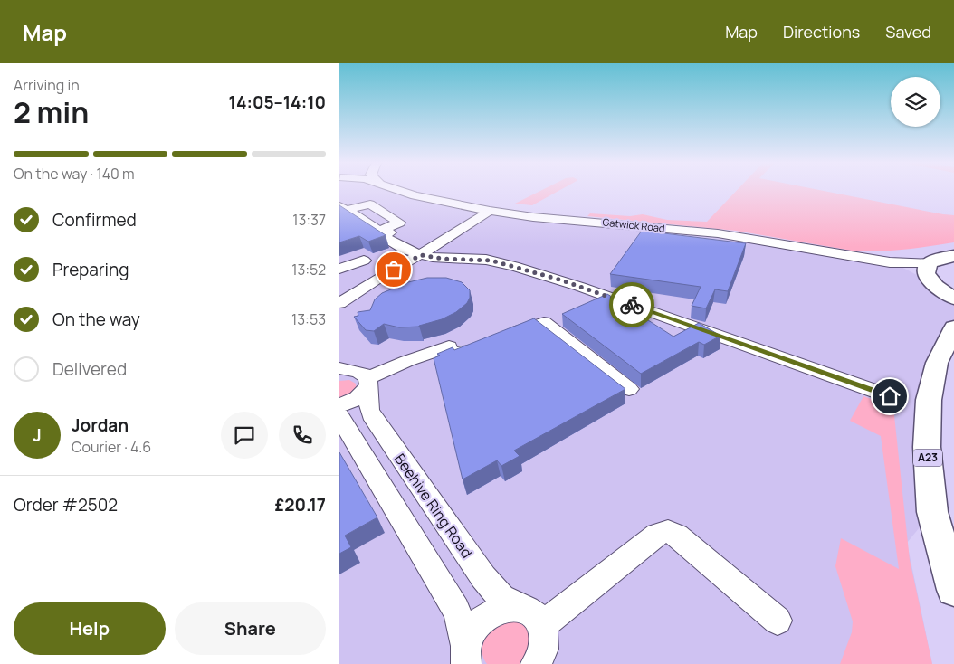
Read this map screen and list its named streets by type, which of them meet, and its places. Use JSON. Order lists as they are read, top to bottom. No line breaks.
{"streets":{"main road":["A23"],"street":["Gatwick Road","Beehive Ring Road"]},"page":{"header":"Map","nav":["Map","Directions","Saved"],"heading":["2 min","Arriving in","14:05–14:10"],"panel":["Jordan","Courier · 4.6","Order #2502","£20.17"],"bar":"On the way · 140 m","list":[["Confirmed","13:37"],["Preparing","13:52"],["On the way","13:53"],"Delivered"],"round":"J","buttons":["Help","Share"]}}
